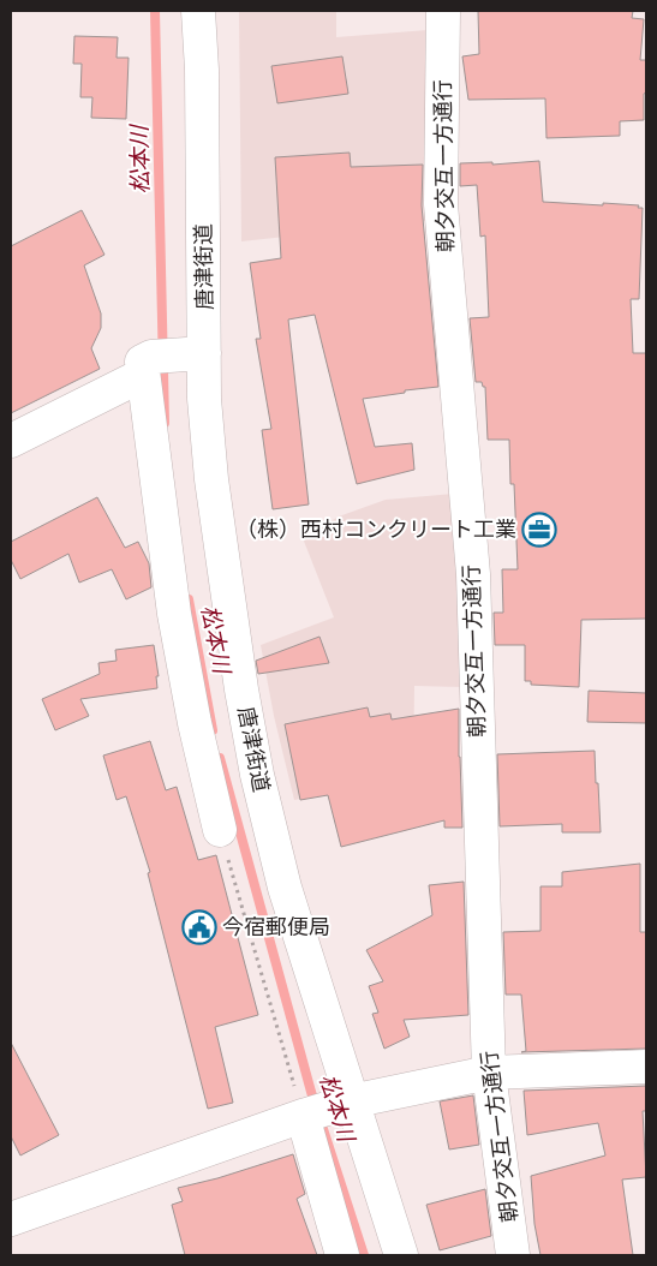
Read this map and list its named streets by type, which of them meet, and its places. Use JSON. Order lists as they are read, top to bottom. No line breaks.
{"streets":{"street":["朝夕交互一方通行","唐津街道"]},"water":["松本川"],"places":{"office":["（株）西村コンクリート工業"],"public building":["今宿郵便局"]}}
